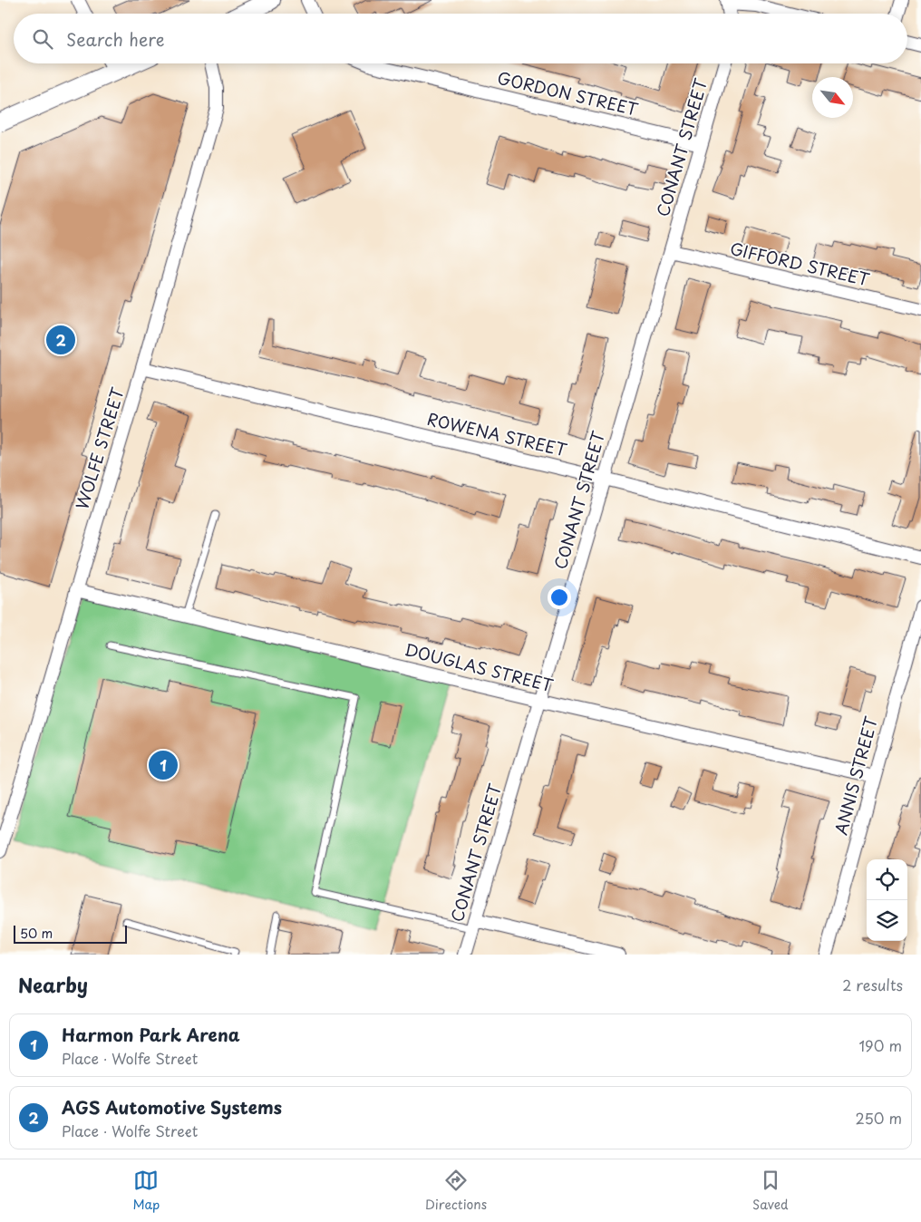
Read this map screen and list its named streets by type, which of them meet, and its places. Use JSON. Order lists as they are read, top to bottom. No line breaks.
{"streets":{"street":["GORDON STREET","CONANT STREET","GIFFORD STREET","ROWENA STREET","WOLFE STREET","DOUGLAS STREET","ANNIS STREET"]},"crossings":[["GORDON STREET","CONANT STREET"],["CONANT STREET","GIFFORD STREET"],["CONANT STREET","ROWENA STREET"],["CONANT STREET","DOUGLAS STREET"],["ROWENA STREET","WOLFE STREET"],["WOLFE STREET","DOUGLAS STREET"],["DOUGLAS STREET","ANNIS STREET"]],"scale_bar":"50 m","north":"bottom right","page":{"search":"Search here","pins":["2","1"],"scale":"50 m","heading":["Nearby","2 results"],"list":[{"mark":"1","name":"Harmon Park Arena","note":"Place · Wolfe Street","value":"190 m"},{"mark":"2","name":"AGS Automotive Systems","note":"Place · Wolfe Street","value":"250 m"}],"nav":["Map","Directions","Saved"]}}
